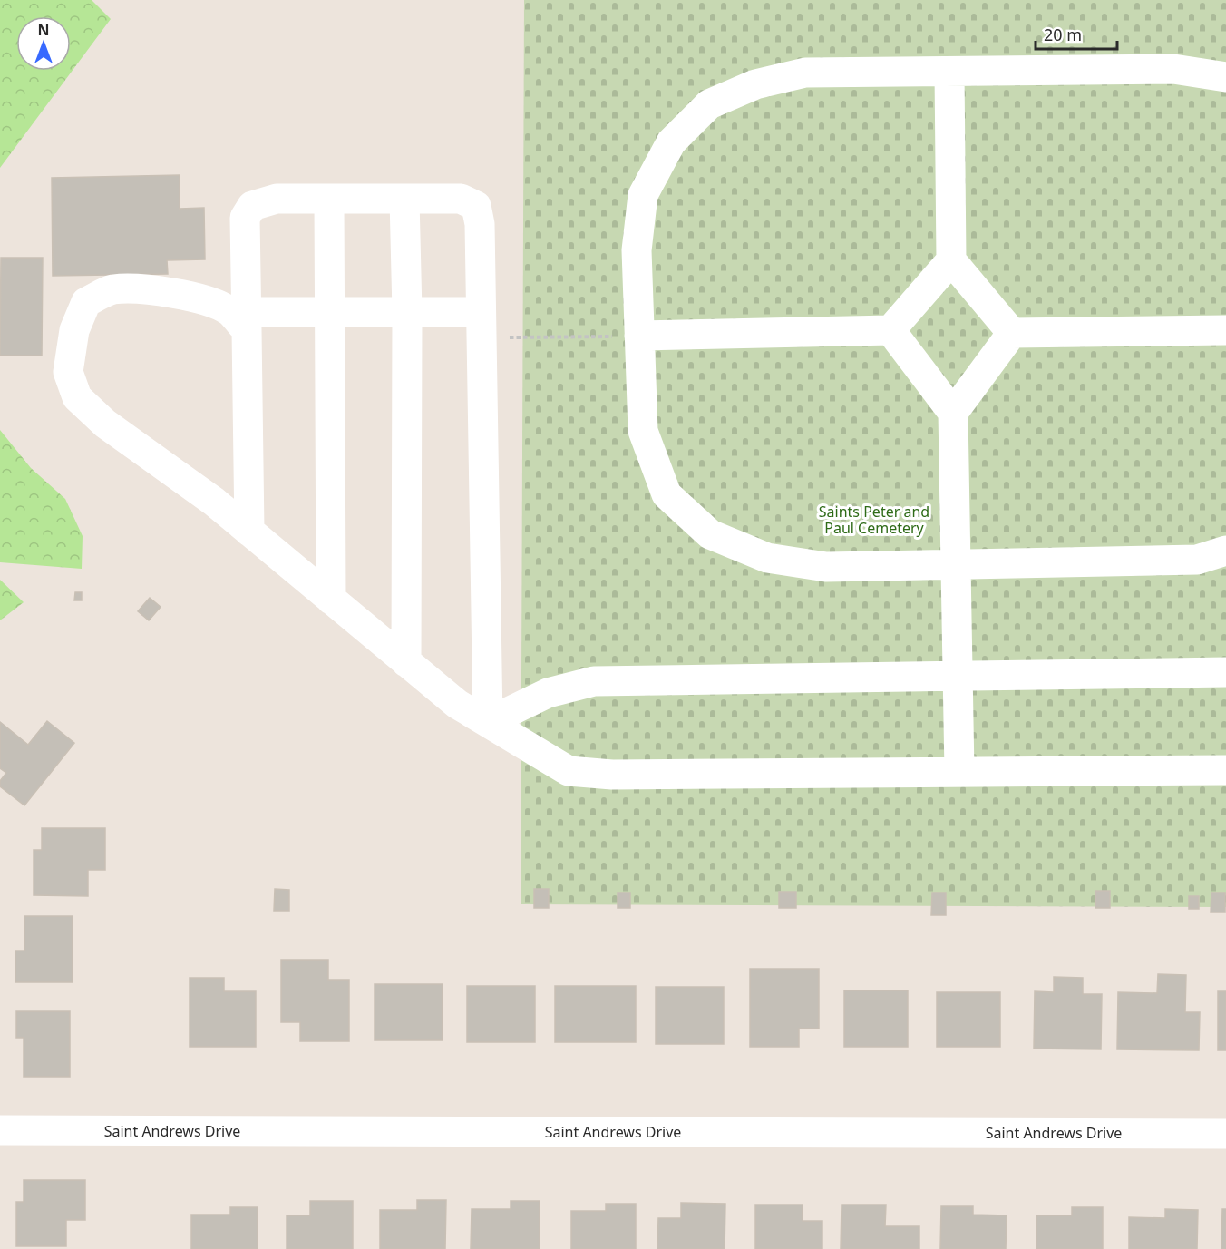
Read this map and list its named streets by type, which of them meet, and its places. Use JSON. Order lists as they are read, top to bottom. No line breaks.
{"streets":{"street":["Saint Andrews Drive"]},"parks":["Saints Peter and Paul Cemetery"],"scale_bar":"20 m","north":"top"}
